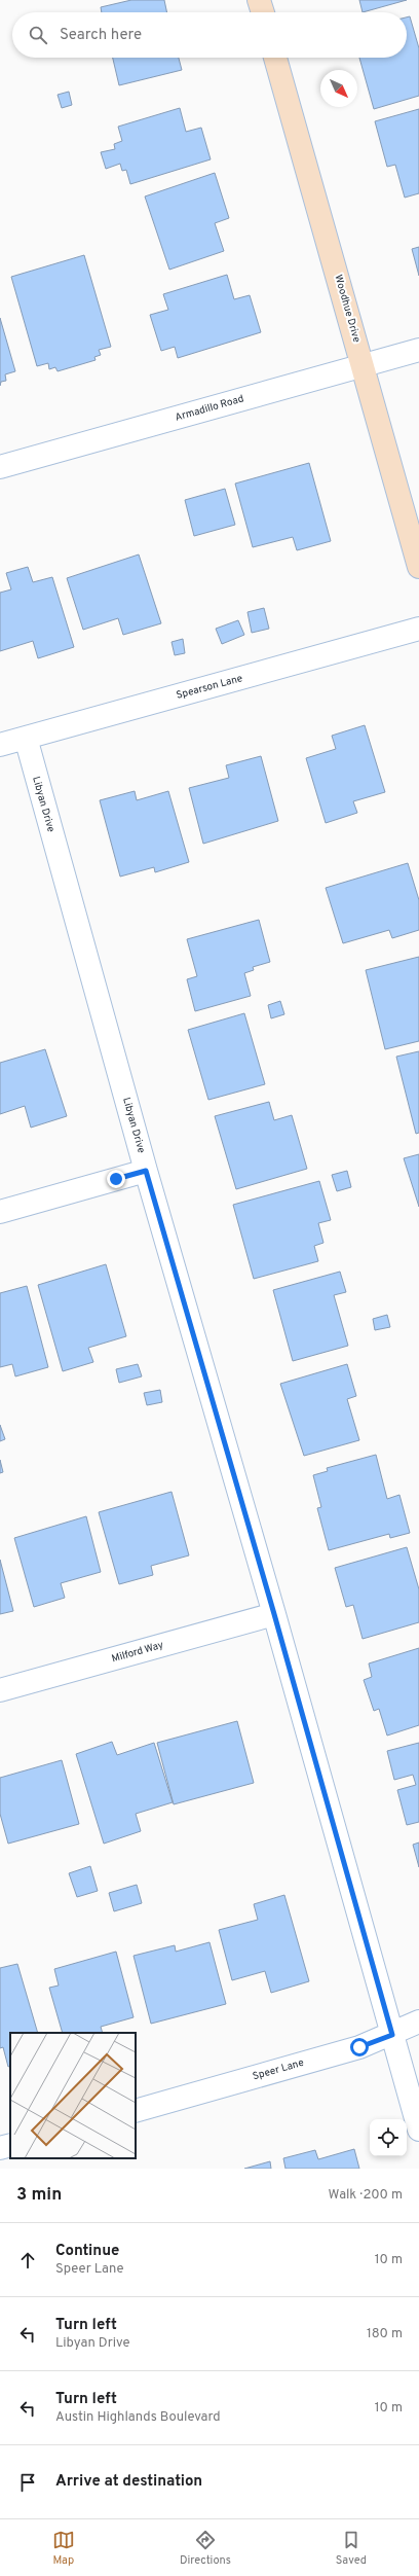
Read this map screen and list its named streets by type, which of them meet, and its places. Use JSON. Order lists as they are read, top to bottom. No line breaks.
{"streets":{"street":["Woodhue Drive","Armadillo Road","Spearson Lane","Libyan Drive","Milford Way","Speer Lane"]},"crossings":[["Woodhue Drive","Armadillo Road"],["Spearson Lane","Libyan Drive"],["Libyan Drive","Milford Way"],["Libyan Drive","Speer Lane"]],"north":"bottom right","page":{"search":"Search here","heading":["3 min","Walk · 200 m"],"list":[["Continue","Speer Lane","10 m"],["Turn left","Libyan Drive","180 m"],["Turn left","Austin Highlands Boulevard","10 m"],"Arrive at destination"],"nav":["Map","Directions","Saved"]}}
